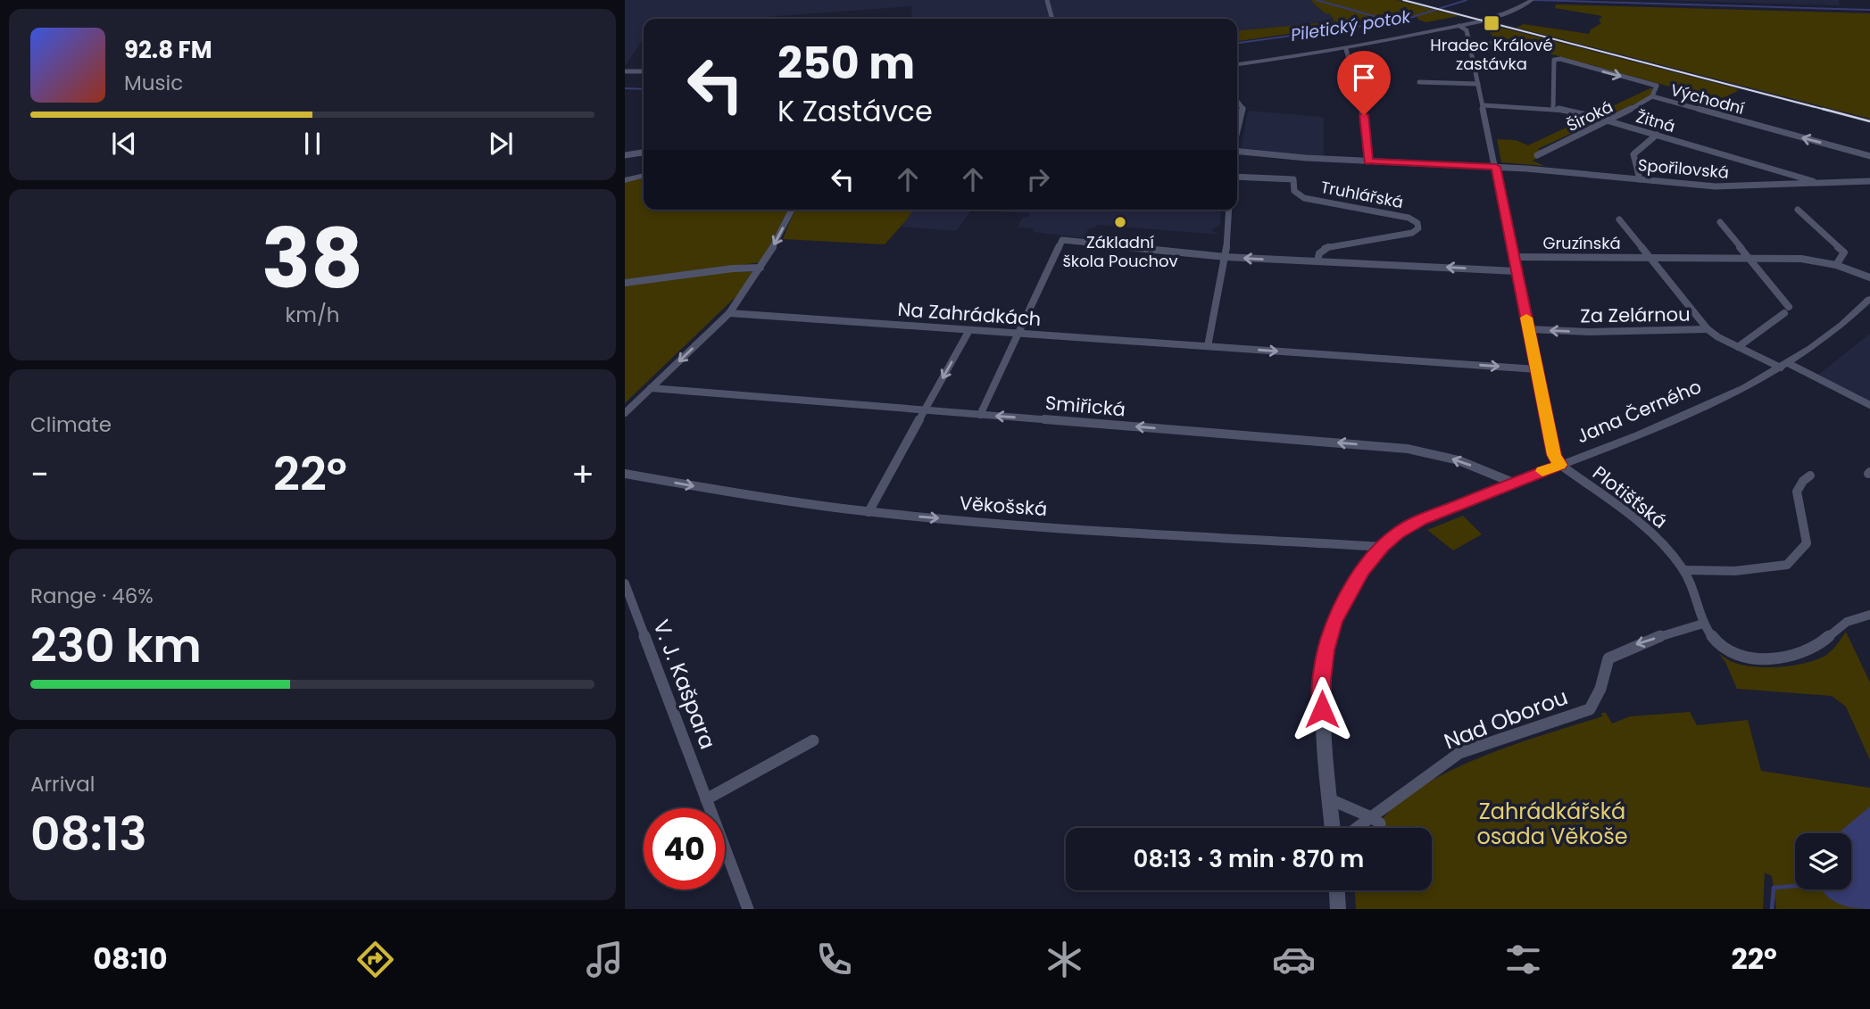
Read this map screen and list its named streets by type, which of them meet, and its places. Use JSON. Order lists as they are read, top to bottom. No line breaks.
{"streets":{"street":["Východní","Široká","Žitná","Spořilovská","Truhlářská","Gruzínská","Na Zahrádkách","Za Zelárnou","Smiřická","Jana Černého","Plotišťská","Věkošská","V. J. Kašpara","Nad Oborou"]},"crossings":[["Východní","Široká"],["Východní","Žitná"],["Široká","Žitná"],["Žitná","Spořilovská"],["Gruzínská","Za Zelárnou"],["Za Zelárnou","Jana Černého"],["Smiřická","Jana Černého"],["Jana Černého","Plotišťská"],["Jana Černého","Věkošská"],["Plotišťská","Nad Oborou"]],"one_way":["Na Zahrádkách","Za Zelárnou","Smiřická","Věkošská","Nad Oborou"],"water":["Piletický potok"],"parks":["Zahrádkářská osada Věkoše"],"places":{"transit":["Hradec Králové zastávka"],"other":["Základní škola Pouchov"]},"page":{"turn":["250 m","K Zastávce"],"song":["92.8 FM","Music"],"tile":[["38","km/h"],"Climate",["Range · 46%","230 km"],["Arrival","08:13"]],"heat":["−","22°","+"],"limit":"40","trip":"08:13 · 3 min · 870 m","tabs":["08:10","22°"]}}
